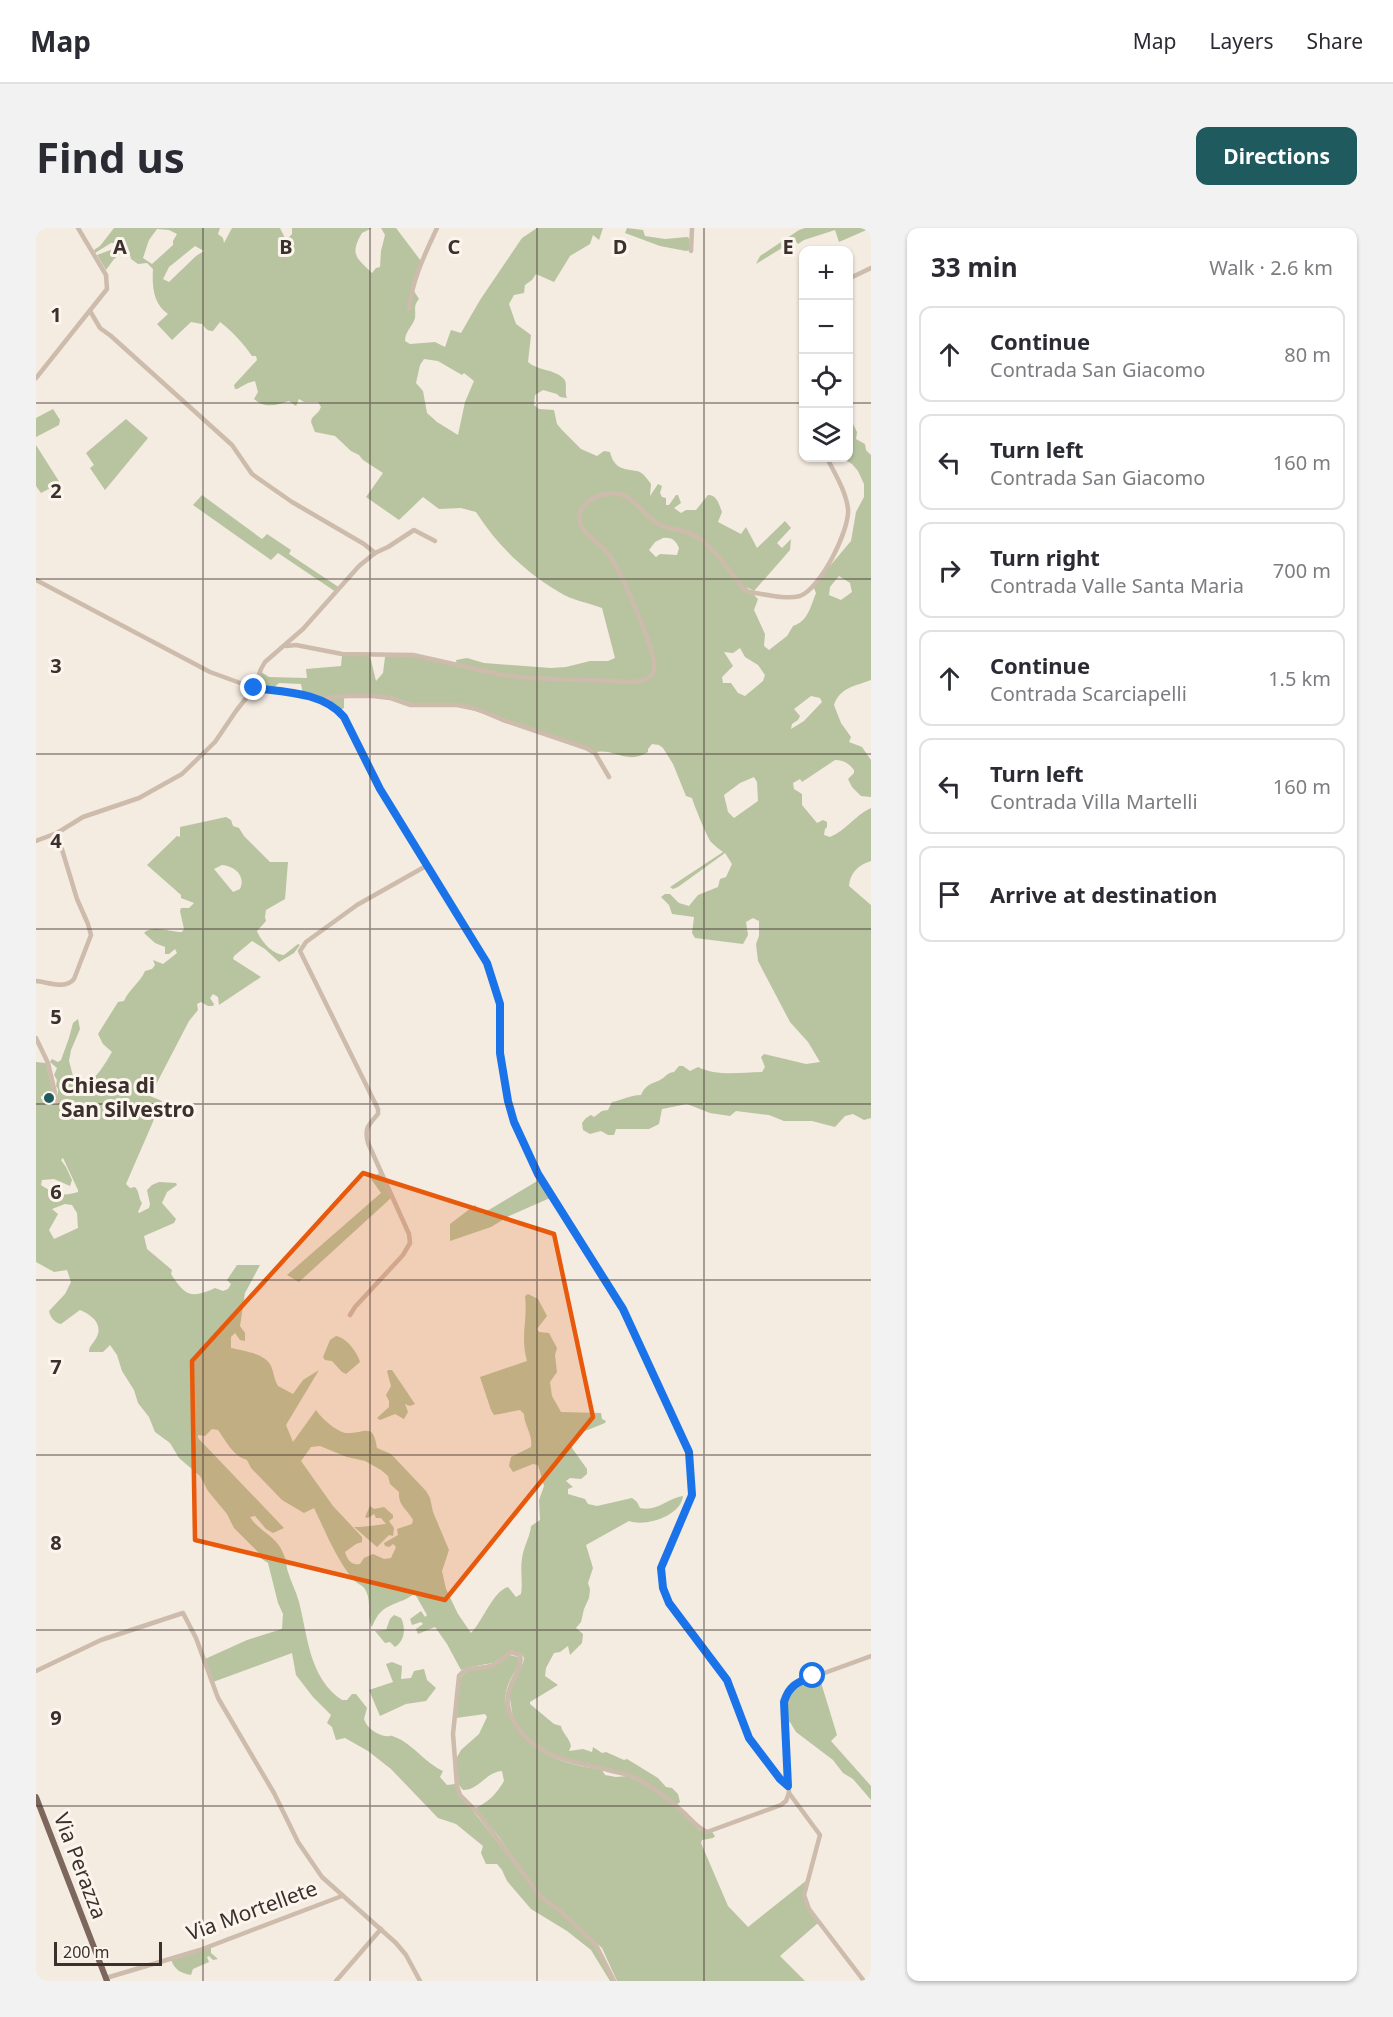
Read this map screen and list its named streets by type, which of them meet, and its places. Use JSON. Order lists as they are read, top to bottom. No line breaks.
{"streets":{"main road":["Via Perazza"],"street":["Via Mortellete"]},"crossings":[["Via Perazza","Via Mortellete"]],"places":["Chiesa di San Silvestro"],"scale_bar":"200 m","page":{"header":"Map","nav":["Map","Layers","Share"],"buttons":"Directions","title":"Find us","heading":["33 min","Walk · 2.6 km"],"map_buttons":["+","−"],"list":[["Continue","Contrada San Giacomo","80 m"],["Turn left","Contrada San Giacomo","160 m"],["Turn right","Contrada Valle Santa Maria","700 m"],["Continue","Contrada Scarciapelli","1.5 km"],["Turn left","Contrada Villa Martelli","160 m"],"Arrive at destination"],"scale":"200 m"},"grid":{"columns":["A","B","C","D","E"],"rows":["1","2","3","4","5","6","7","8","9"]}}
